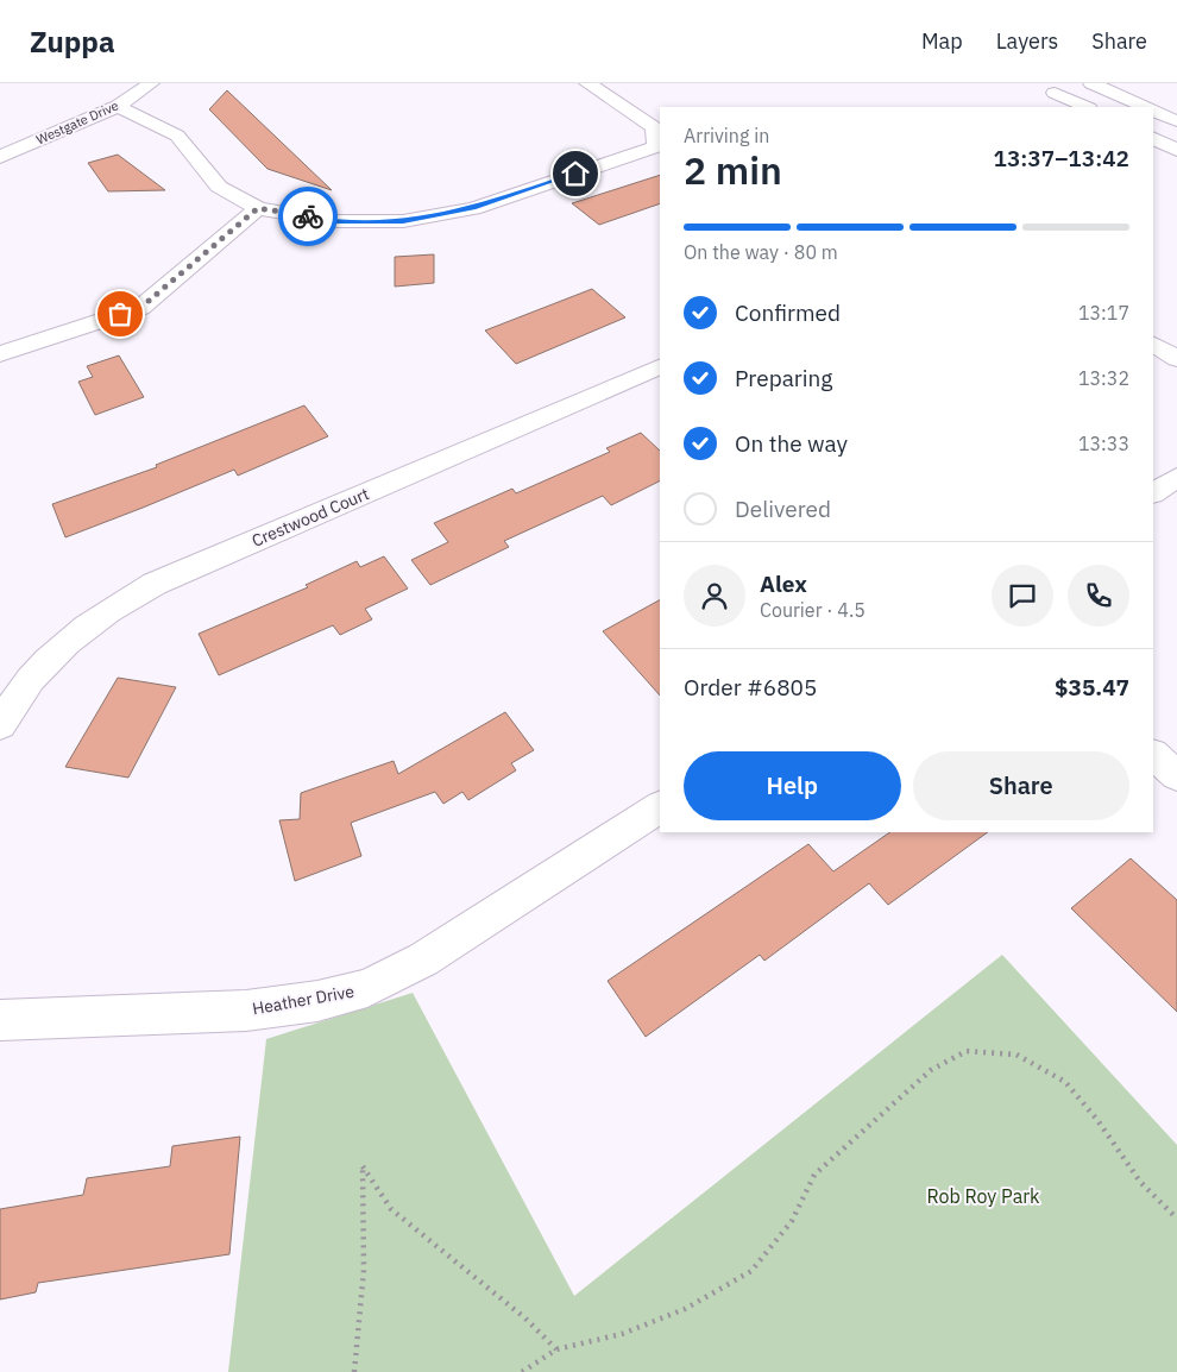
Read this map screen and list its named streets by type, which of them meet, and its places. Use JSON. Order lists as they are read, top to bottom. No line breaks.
{"streets":{"street":["Westgate Drive","Crestwood Court","Heather Drive"]},"parks":["Rob Roy Park"],"page":{"header":"Zuppa","nav":["Map","Layers","Share"],"heading":["2 min","Arriving in","13:37–13:42"],"panel":["Alex","Courier · 4.5","Order #6805","$35.47"],"bar":"On the way · 80 m","list":[["Confirmed","13:17"],["Preparing","13:32"],["On the way","13:33"],"Delivered"],"buttons":["Help","Share"]}}
